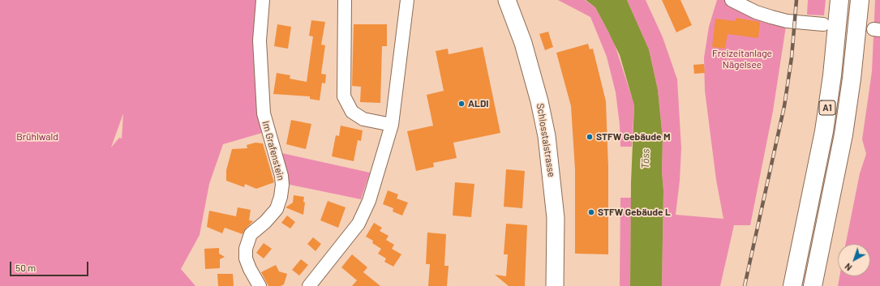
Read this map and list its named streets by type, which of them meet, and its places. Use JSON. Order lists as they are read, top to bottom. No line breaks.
{"streets":{"highway":["A1"],"main road":["Schlosstalstrasse"],"street":["Im Grafenstein"]},"water":["Töss"],"parks":["Freizeitanlage Nägelsee","Brühlwald"],"places":["ALDI","STFW Gebäude M","STFW Gebäude L"],"scale_bar":"50 m","north":"bottom left"}
